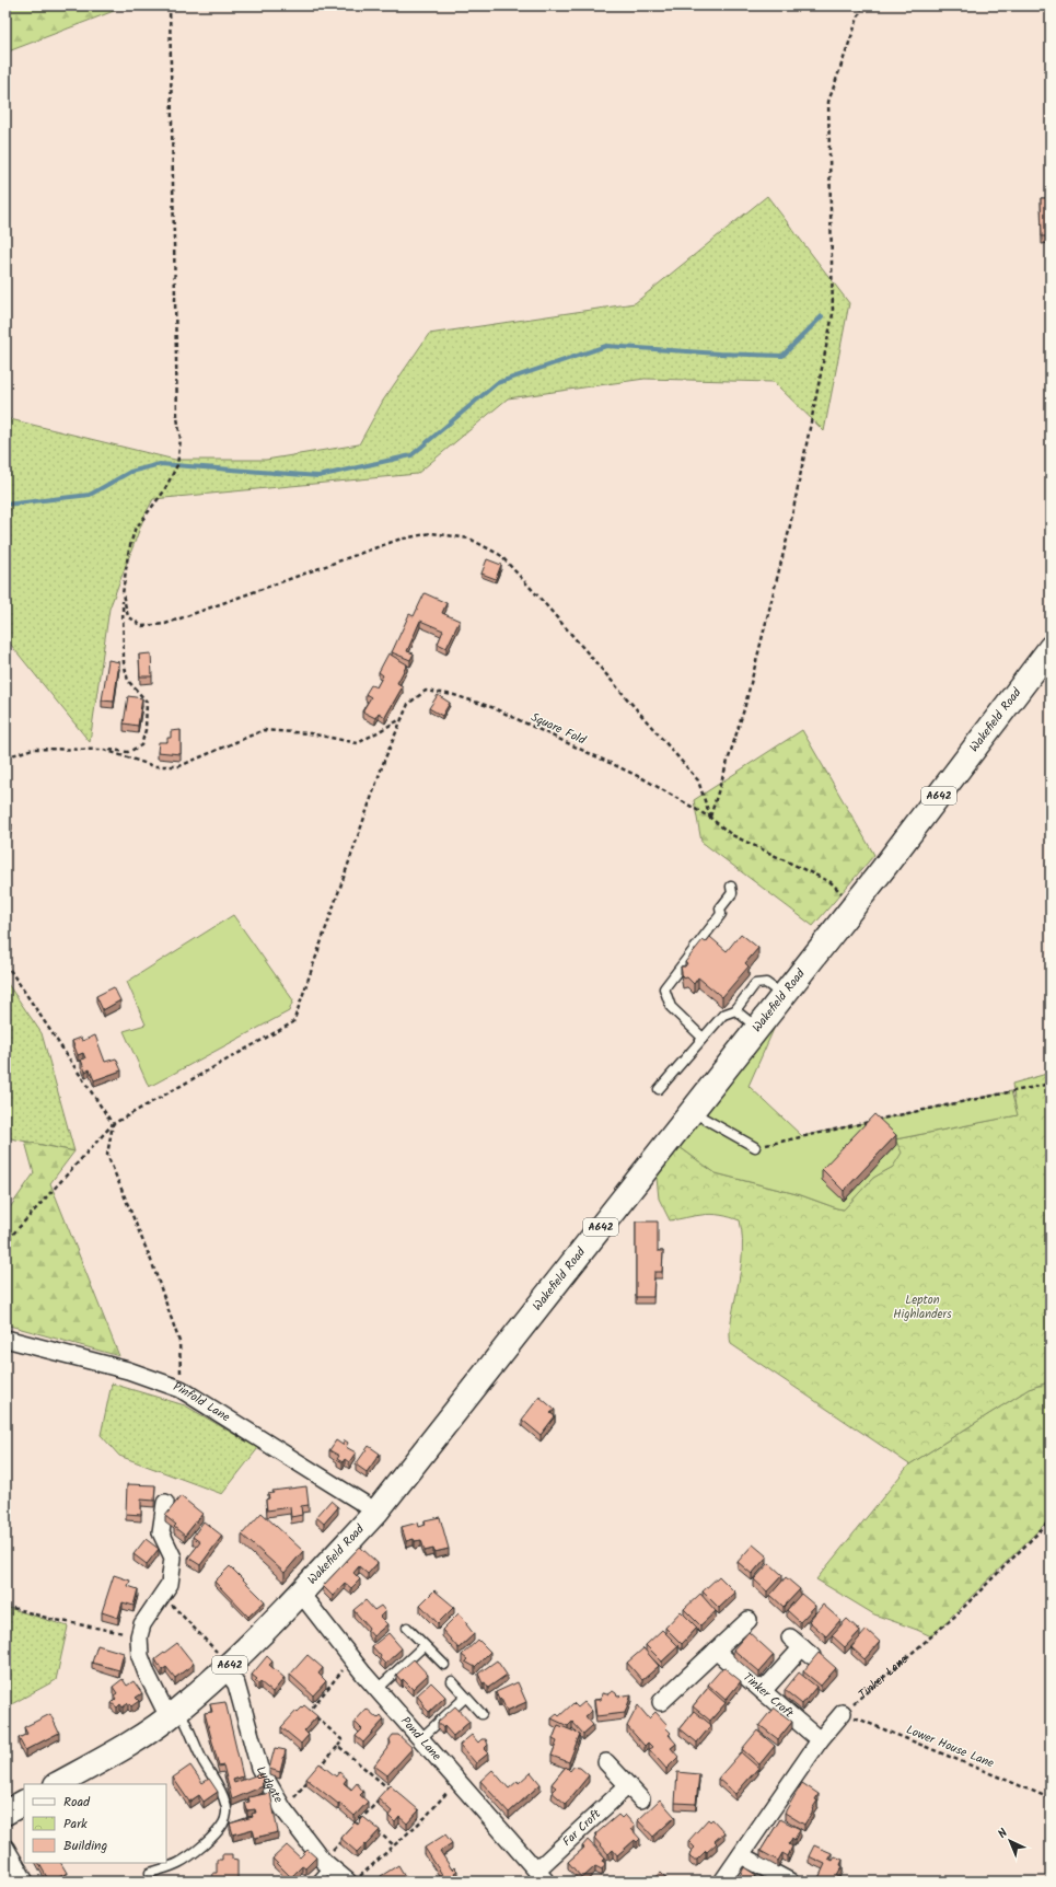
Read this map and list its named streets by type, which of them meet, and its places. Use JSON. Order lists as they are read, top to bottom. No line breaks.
{"streets":{"highway":["Wakefield Road","A642"],"street":["Pinfold Lane","Tinker Croft","Pond Lane","Lydgate","Far Croft"],"path":["Square Fold","Tinker Lane","Lower House Lane"]},"crossings":[["Wakefield Road","Pinfold Lane"],["Wakefield Road","Pond Lane"],["Wakefield Road","Lydgate"],["Tinker Lane","Lower House Lane"],["Pond Lane","Far Croft"]],"parks":["Lepton Highlanders"],"legend":["Road","Park","Building"],"north":"top left"}
